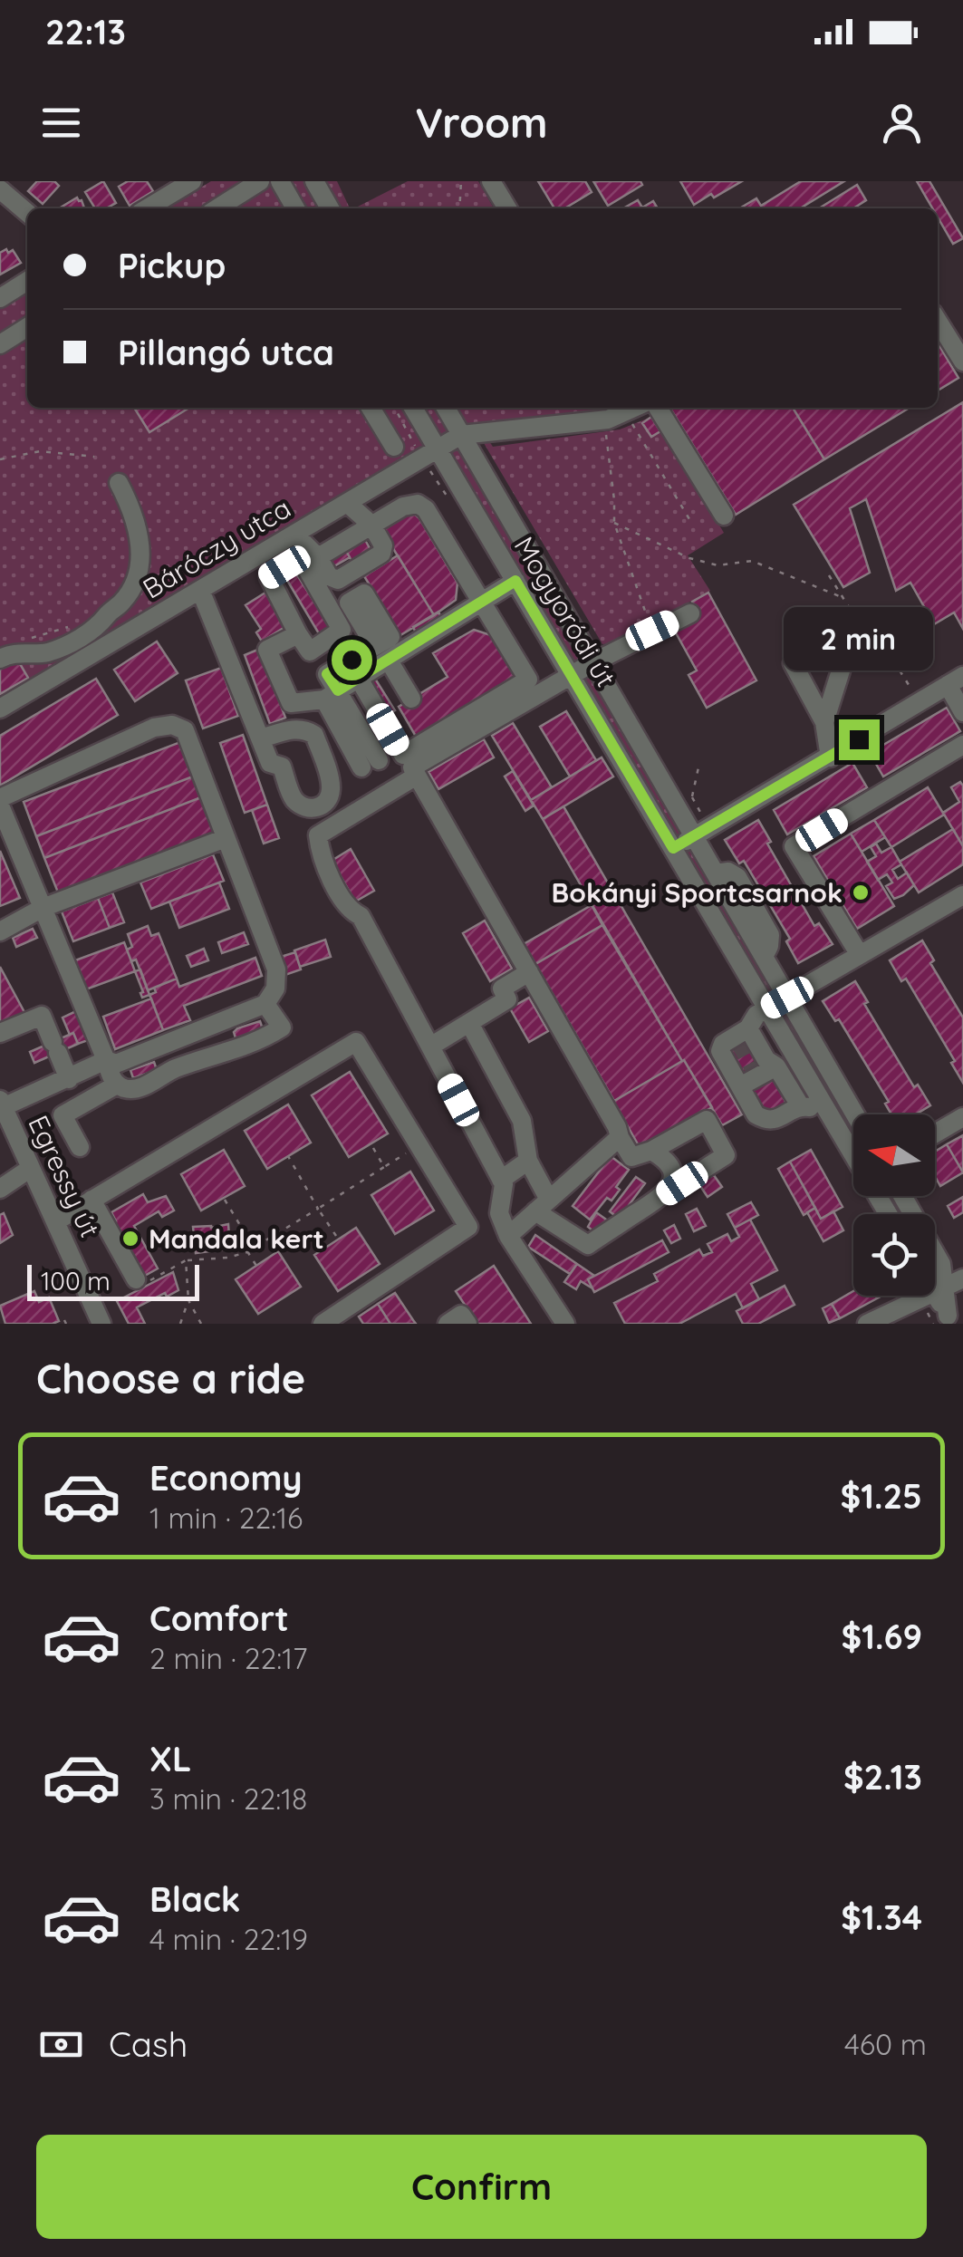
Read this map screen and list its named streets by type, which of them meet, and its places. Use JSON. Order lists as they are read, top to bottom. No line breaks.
{"streets":{"street":["Báróczy utca","Mogyoródi út","Egressy út"]},"crossings":[["Báróczy utca","Mogyoródi út"]],"places":["Bokányi Sportcsarnok","Mandala kert"],"scale_bar":"100 m","north":"left","page":{"status":"22:13","header":"Vroom","banner":["Pickup","Pillangó utca"],"bubble":"2 min","scale":"100 m","heading":"Choose a ride","list":[{"name":"Economy","note":"1 min · 22:16","value":"$1.25"},{"name":"Comfort","note":"2 min · 22:17","value":"$1.69"},{"name":"XL","note":"3 min · 22:18","value":"$2.13"},{"name":"Black","note":"4 min · 22:19","value":"$1.34"}],"pay":["Cash","460 m"],"buttons":"Confirm"}}
